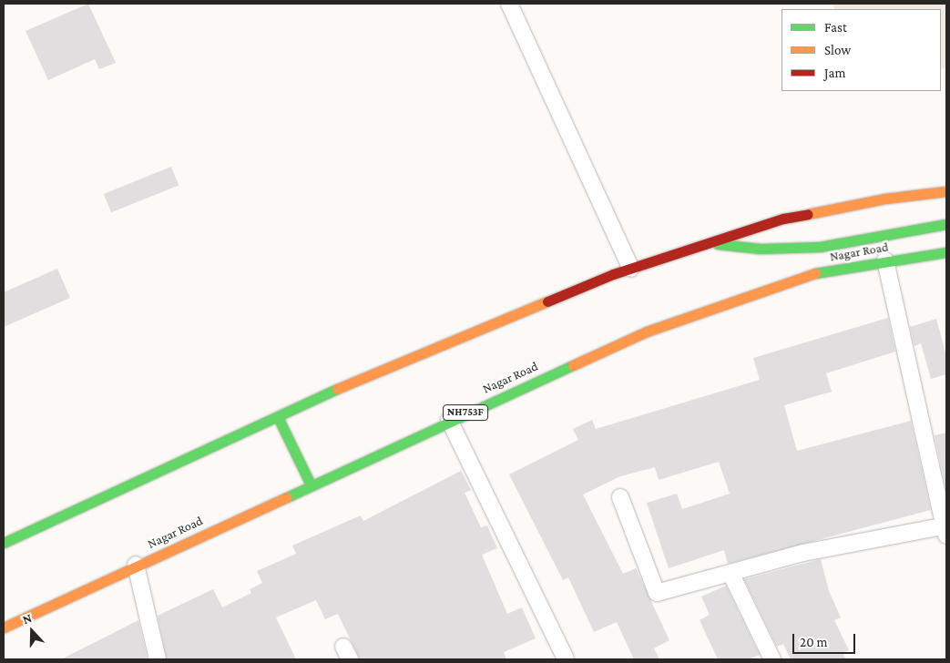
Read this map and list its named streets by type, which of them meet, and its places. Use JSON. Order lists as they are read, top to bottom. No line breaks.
{"streets":{"highway":["Nagar Road","NH753F"]},"legend":["Fast","Slow","Jam"],"scale_bar":"20 m","north":"top"}
